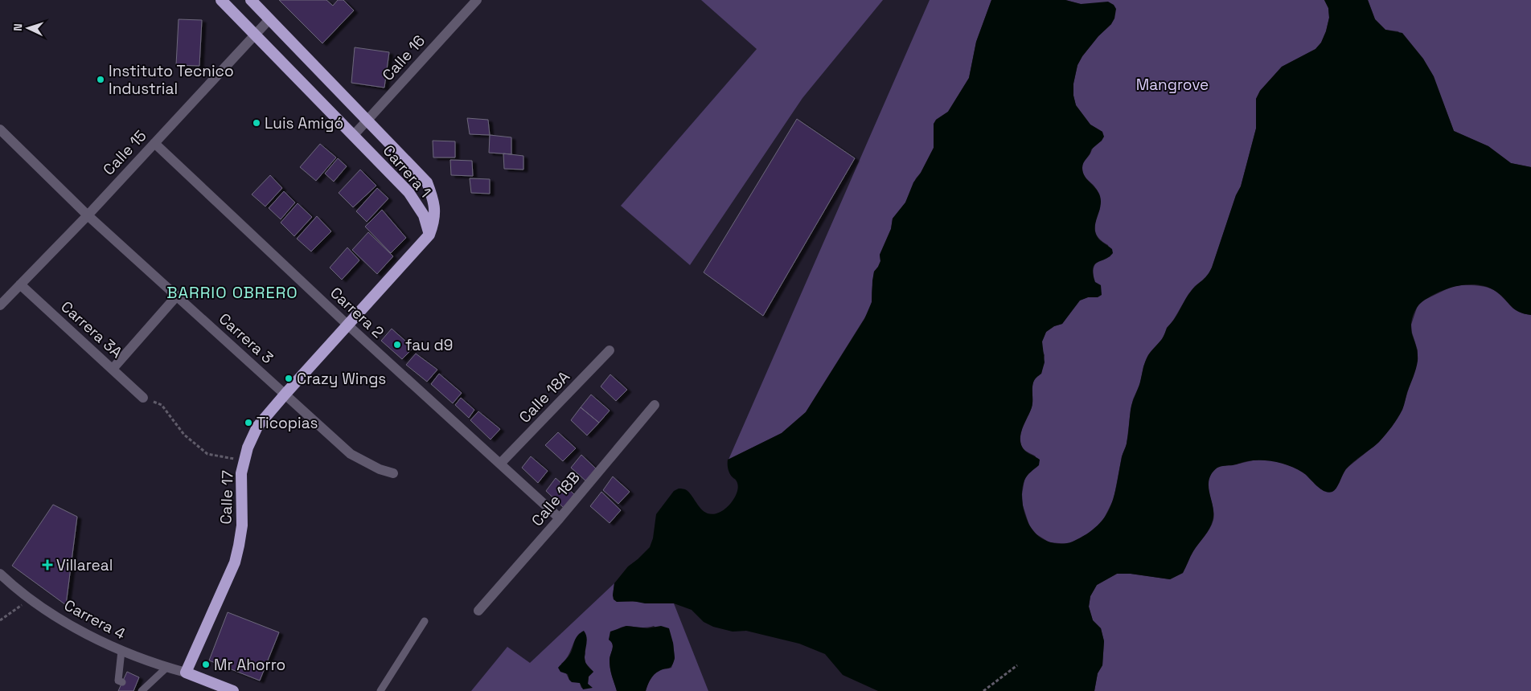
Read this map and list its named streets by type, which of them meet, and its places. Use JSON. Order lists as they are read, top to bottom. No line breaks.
{"streets":{"highway":["Carrera 1","Calle 17"],"street":["Calle 16","Calle 15","Carrera 2","Carrera 3A","Carrera 3","Calle 18A","Calle 18B","Carrera 4"]},"crossings":[["Calle 16","Carrera 1"],["Calle 15","Carrera 1"],["Calle 15","Carrera 2"],["Calle 15","Carrera 3A"],["Calle 15","Carrera 3"],["Carrera 1","Calle 17"],["Carrera 2","Calle 18A"],["Carrera 2","Calle 17"],["Carrera 2","Calle 18B"],["Carrera 3","Calle 17"],["Calle 17","Carrera 4"]],"districts":["BARRIO OBRERO"],"parks":["Mangrove"],"places":{"other":["Instituto Tecnico Industrial","Luis Amigó","fau d9","Crazy Wings","Ticopias","Mr Ahorro"],"health":["Villareal"]},"north":"left"}
